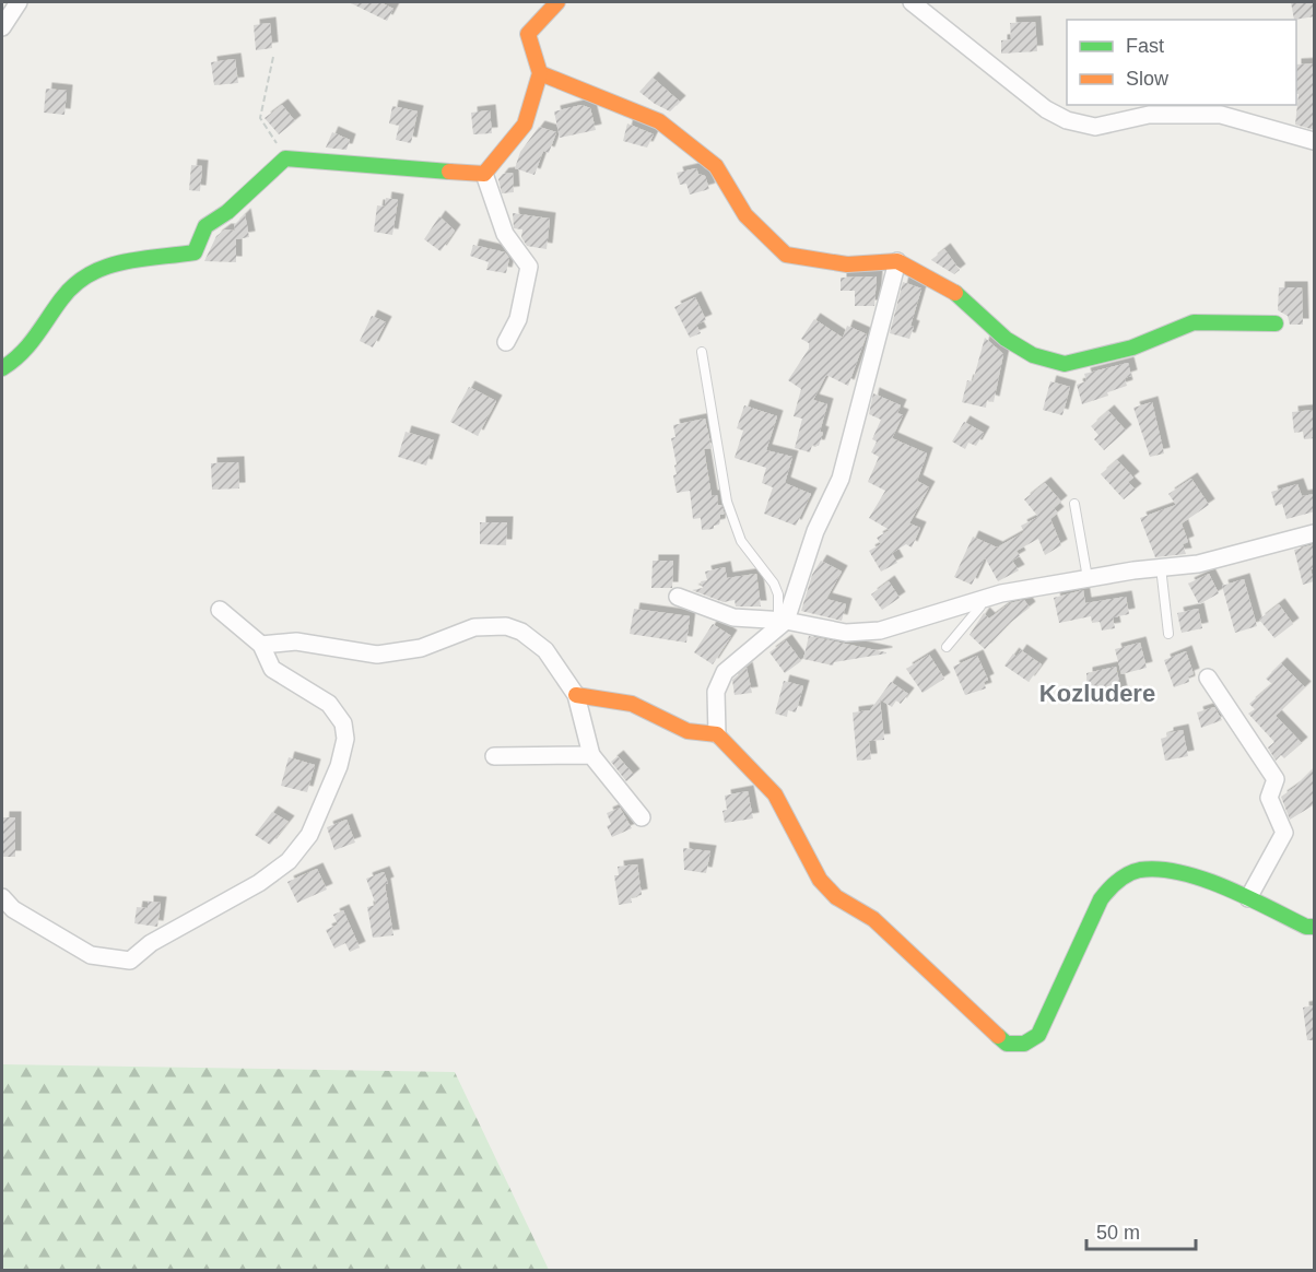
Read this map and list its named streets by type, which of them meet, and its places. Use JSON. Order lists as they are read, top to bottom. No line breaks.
{"districts":["Kozludere"],"legend":["Fast","Slow"],"scale_bar":"50 m"}
